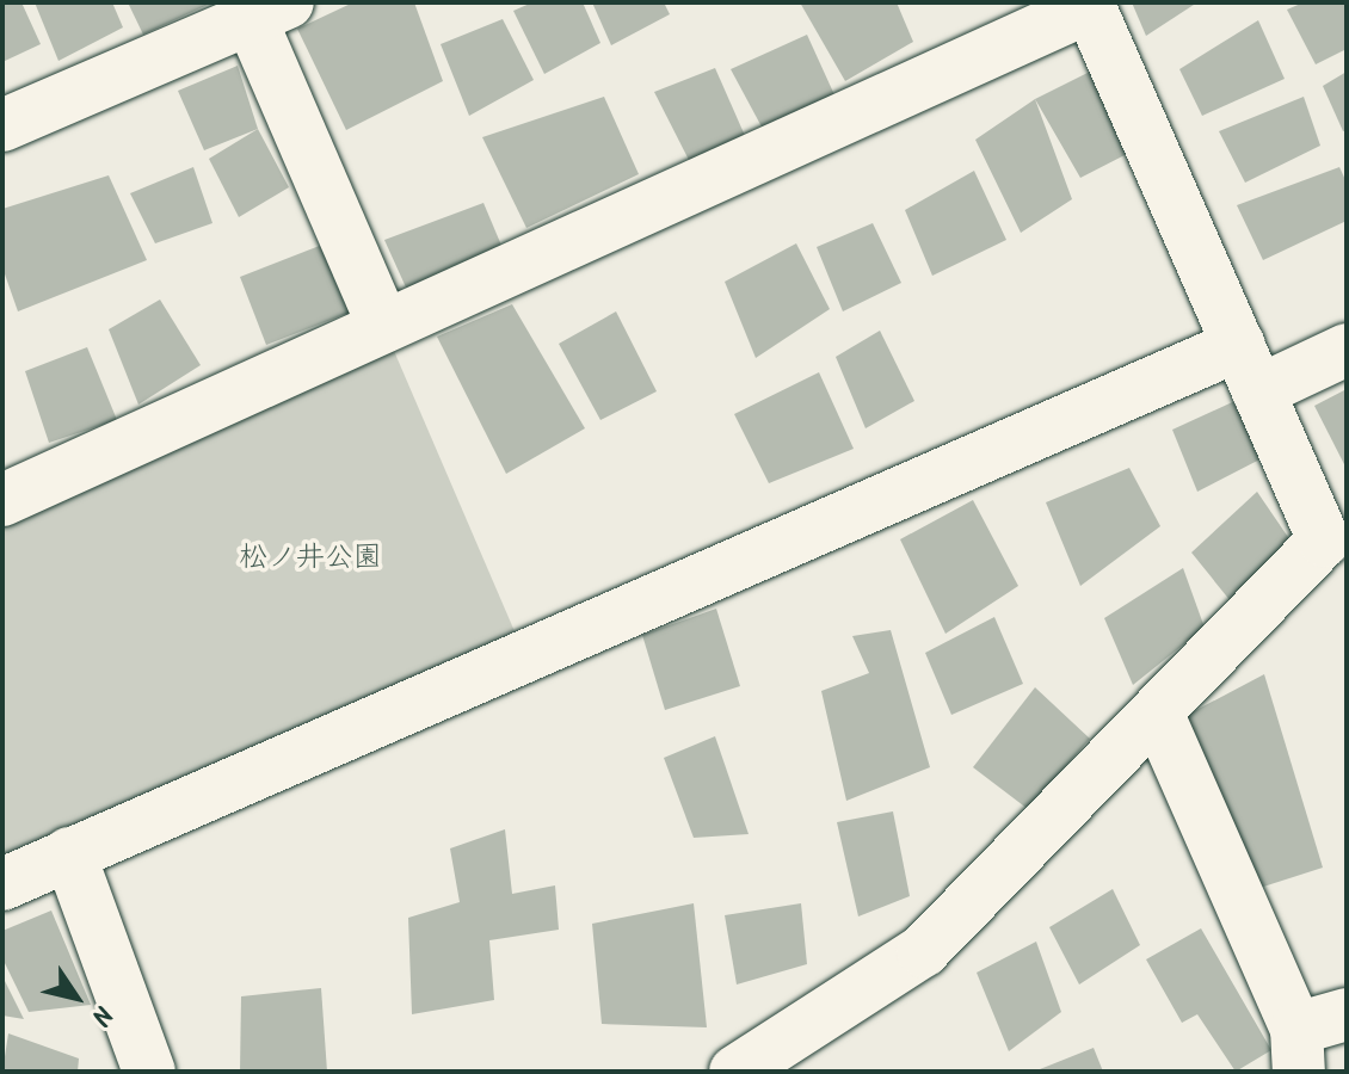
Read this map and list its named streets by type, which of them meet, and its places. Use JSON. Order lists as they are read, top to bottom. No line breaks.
{"parks":["松ノ井公園"],"north":"bottom right"}
